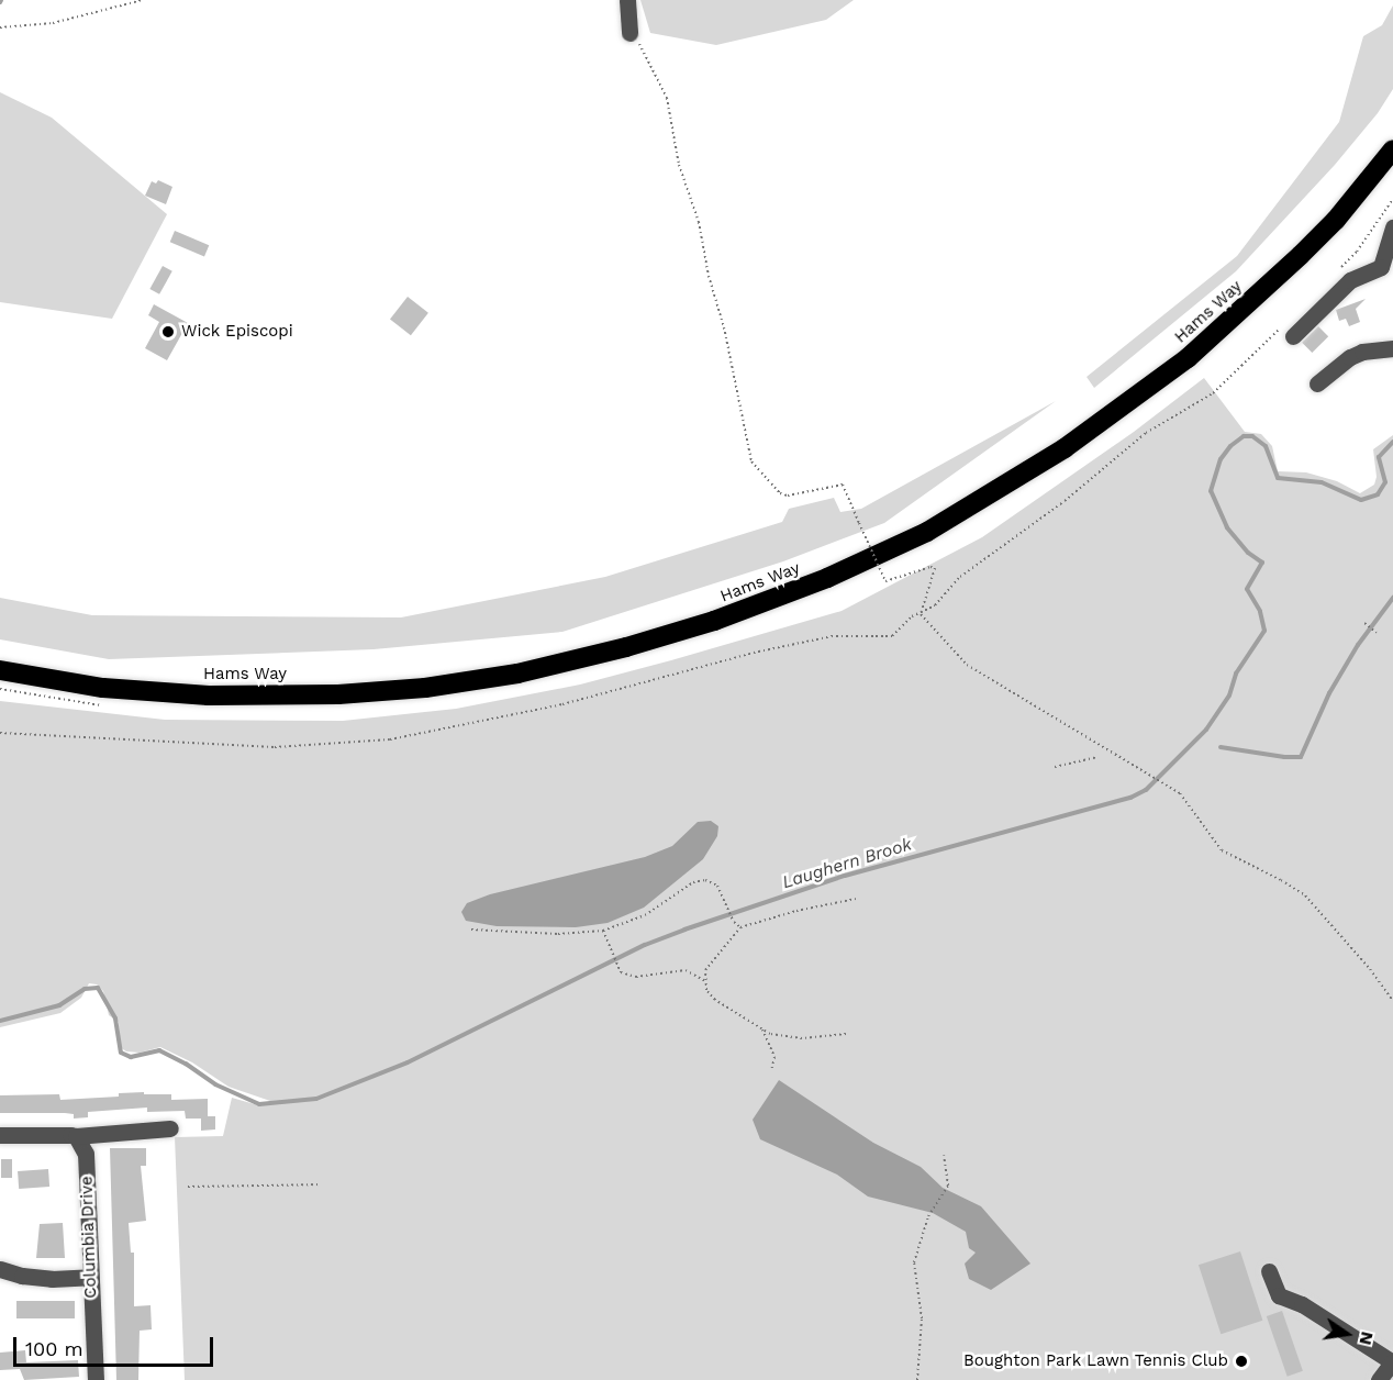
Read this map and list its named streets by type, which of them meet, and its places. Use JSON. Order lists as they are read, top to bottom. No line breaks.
{"streets":{"highway":["Hams Way"],"street":["Columbia Drive"]},"water":["Laughern Brook"],"places":["Wick Episcopi","Boughton Park Lawn Tennis Club"],"scale_bar":"100 m","north":"right"}
